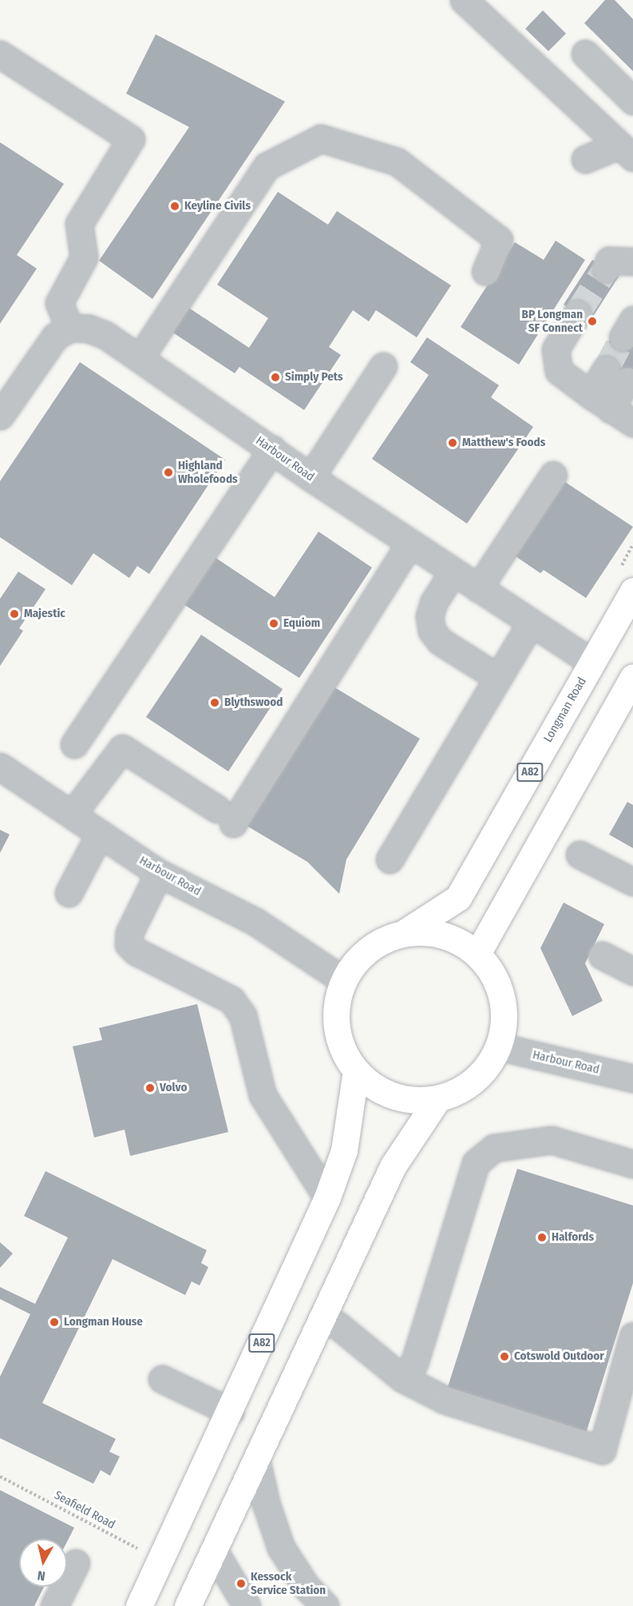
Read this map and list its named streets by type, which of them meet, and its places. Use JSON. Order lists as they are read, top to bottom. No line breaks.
{"streets":{"highway":["Longman Road","A82"],"street":["Harbour Road"],"path":["Seafield Road"]},"crossings":[["Harbour Road","Longman Road"],["Harbour Road","A82"],["Longman Road","A82"],["A82","Seafield Road"]],"places":["Keyline Civils","BP Longman SF Connect","Simply Pets","Matthew's Foods","Highland Wholefoods","Majestic","Equiom","Blythswood","Volvo","Halfords","Longman House","Cotswold Outdoor","Kessock Service Station"],"north":"bottom"}
